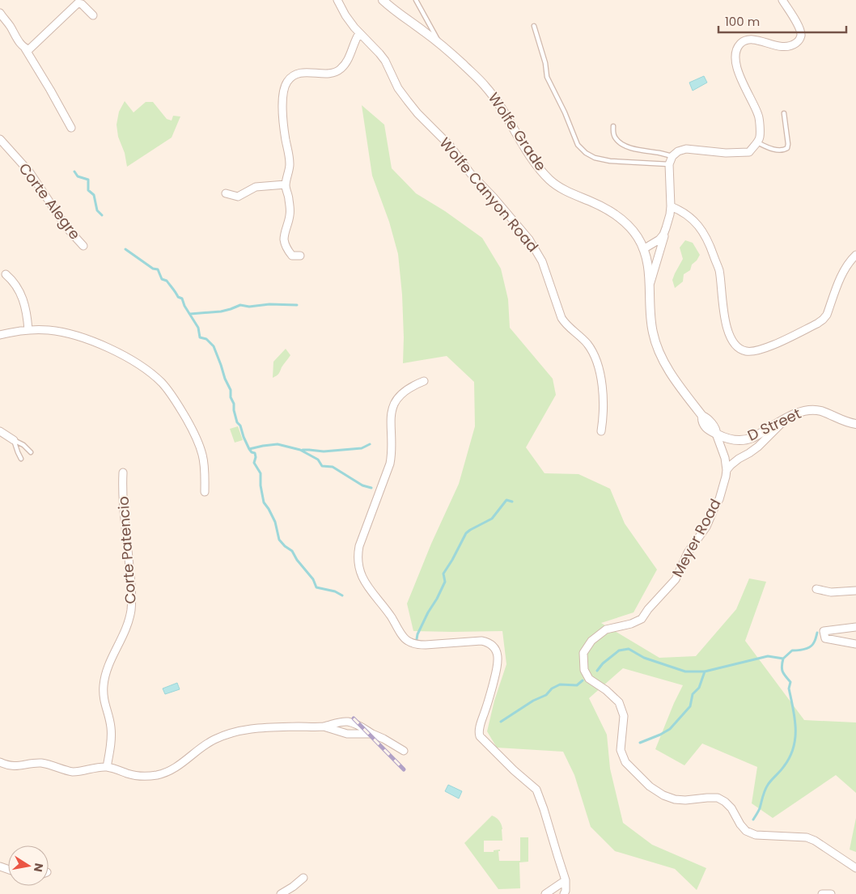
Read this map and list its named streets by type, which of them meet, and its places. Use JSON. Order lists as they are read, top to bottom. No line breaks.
{"streets":{"street":["Wolfe Grade","Wolfe Canyon Road","Corte Alegre","D Street","Meyer Road","Corte Patencio"]},"crossings":[["Wolfe Grade","D Street"],["Wolfe Grade","Meyer Road"]],"scale_bar":"100 m","north":"right"}
